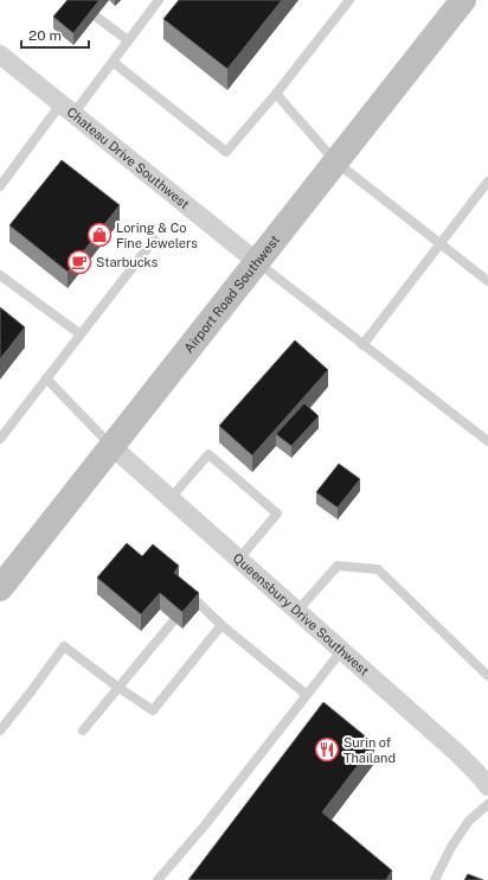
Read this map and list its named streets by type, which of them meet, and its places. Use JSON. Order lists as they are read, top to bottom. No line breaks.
{"streets":{"main road":["Airport Road Southwest"],"street":["Chateau Drive Southwest","Queensbury Drive Southwest"]},"crossings":[["Chateau Drive Southwest","Airport Road Southwest"],["Airport Road Southwest","Queensbury Drive Southwest"]],"places":{"shop":["Loring & Co Fine Jewelers"],"cafe":["Starbucks"],"restaurant":["Surin of Thailand"]},"scale_bar":"20 m"}
